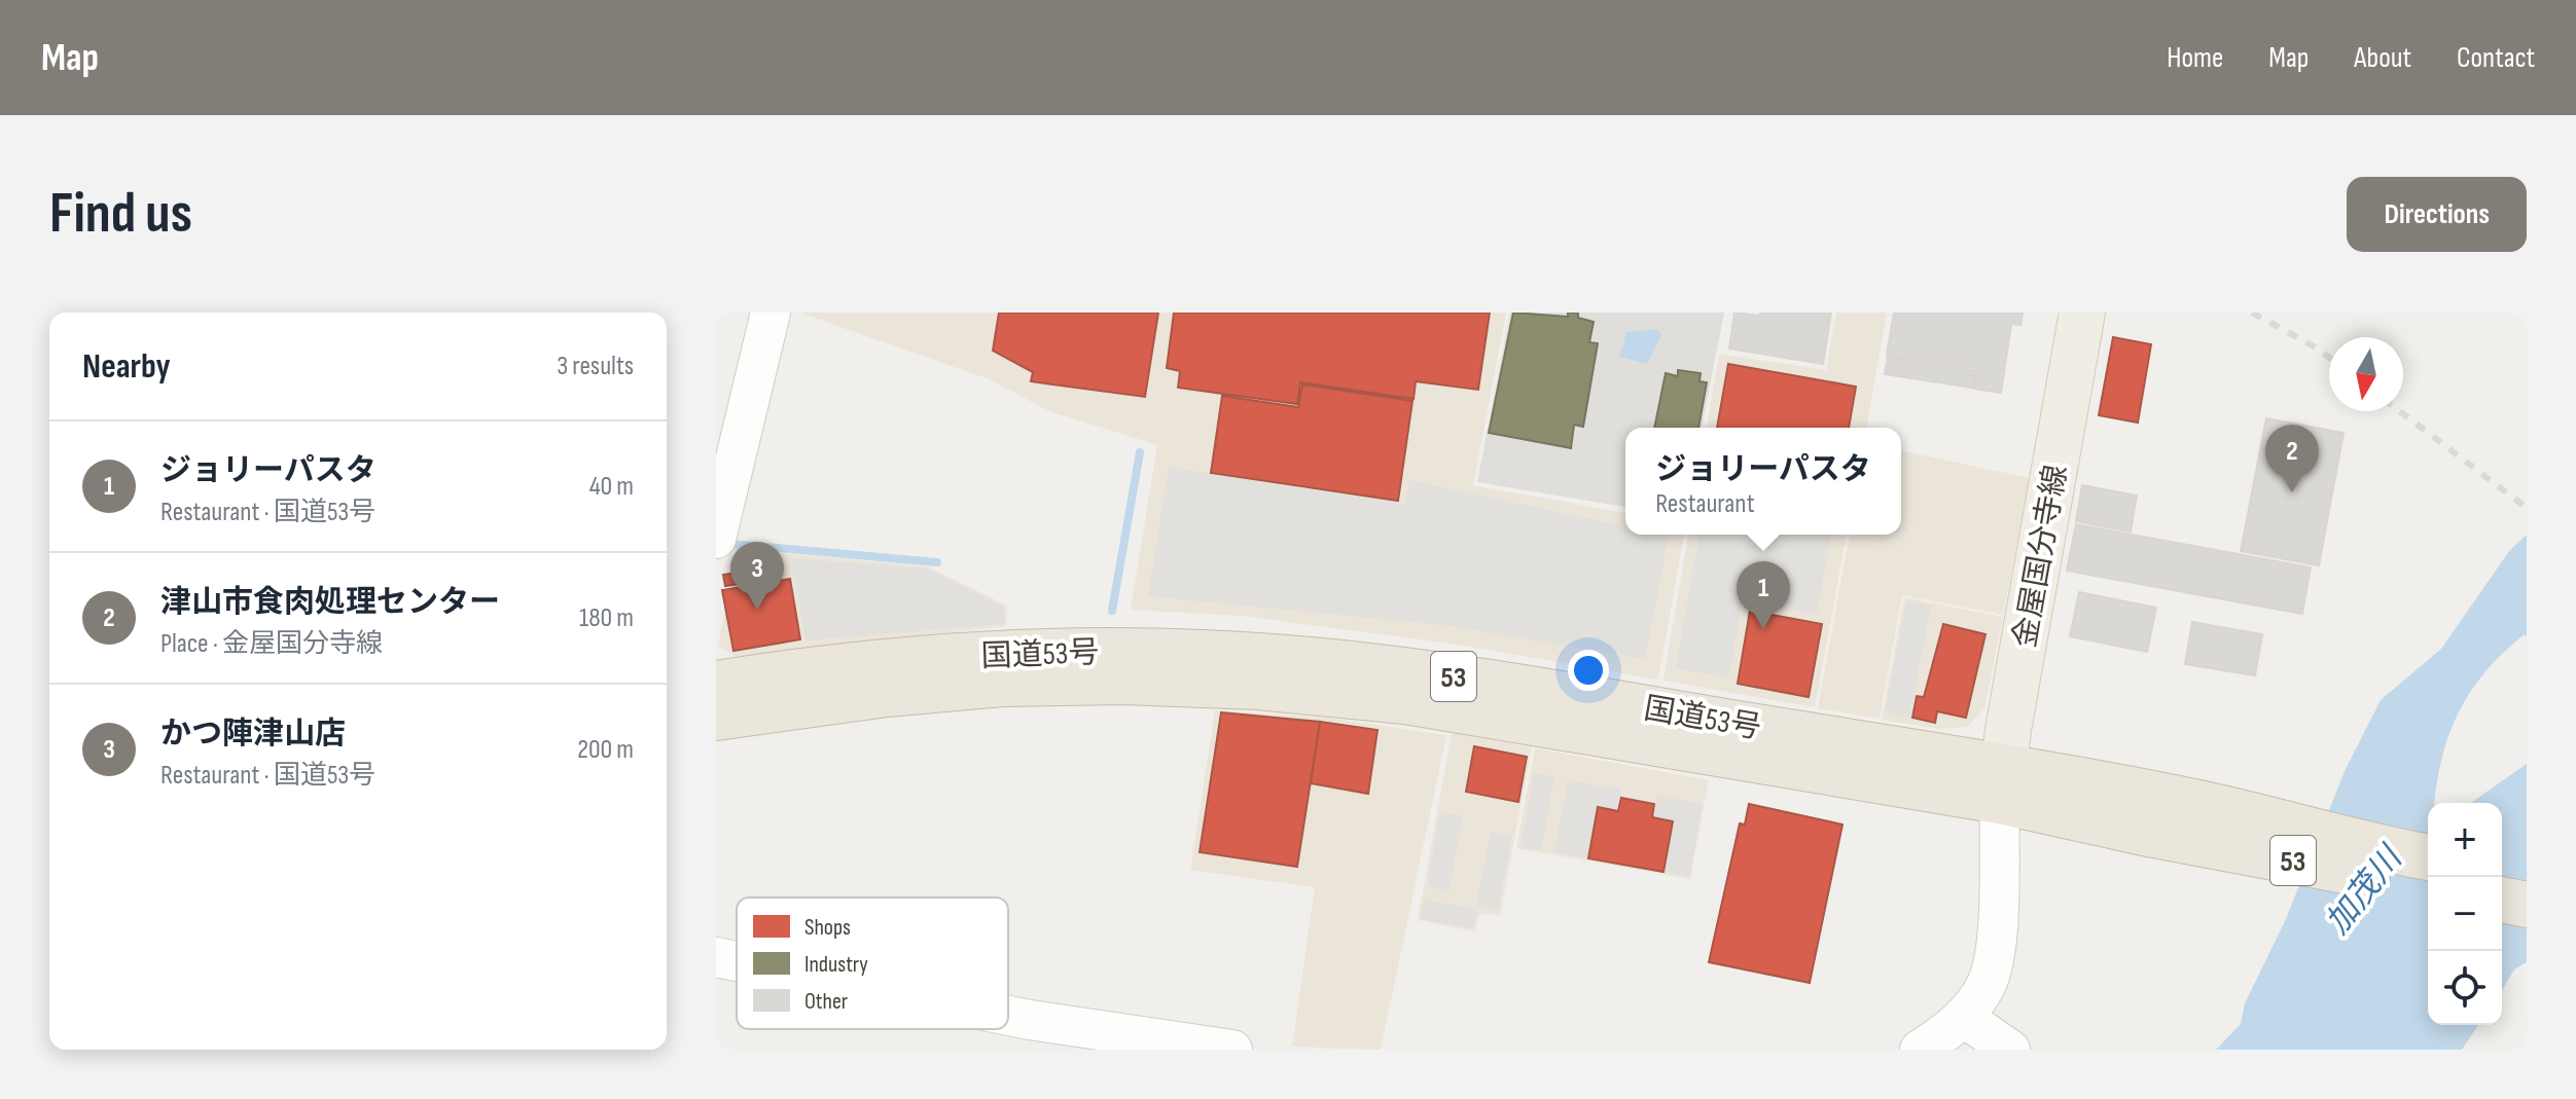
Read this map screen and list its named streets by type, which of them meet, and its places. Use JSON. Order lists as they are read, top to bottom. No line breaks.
{"streets":{"highway":["国道53号","53"],"main road":["金屋国分寺線"]},"crossings":[["金屋国分寺線","国道53号"]],"water":["加茂川"],"legend":["Shops","Industry","Other"],"north":"bottom","page":{"header":"Map","nav":["Home","Map","About","Contact"],"buttons":"Directions","title":"Find us","heading":["Nearby","3 results"],"list":[{"mark":"1","name":"ジョリーパスタ","note":"Restaurant · 国道53号","value":"40 m"},{"mark":"2","name":"津山市食肉処理センター","note":"Place · 金屋国分寺線","value":"180 m"},{"mark":"3","name":"かつ陣津山店","note":"Restaurant · 国道53号","value":"200 m"}],"pins":["2","3","1"],"popup":["ジョリーパスタ","Restaurant"],"map_buttons":["+","−"]}}
